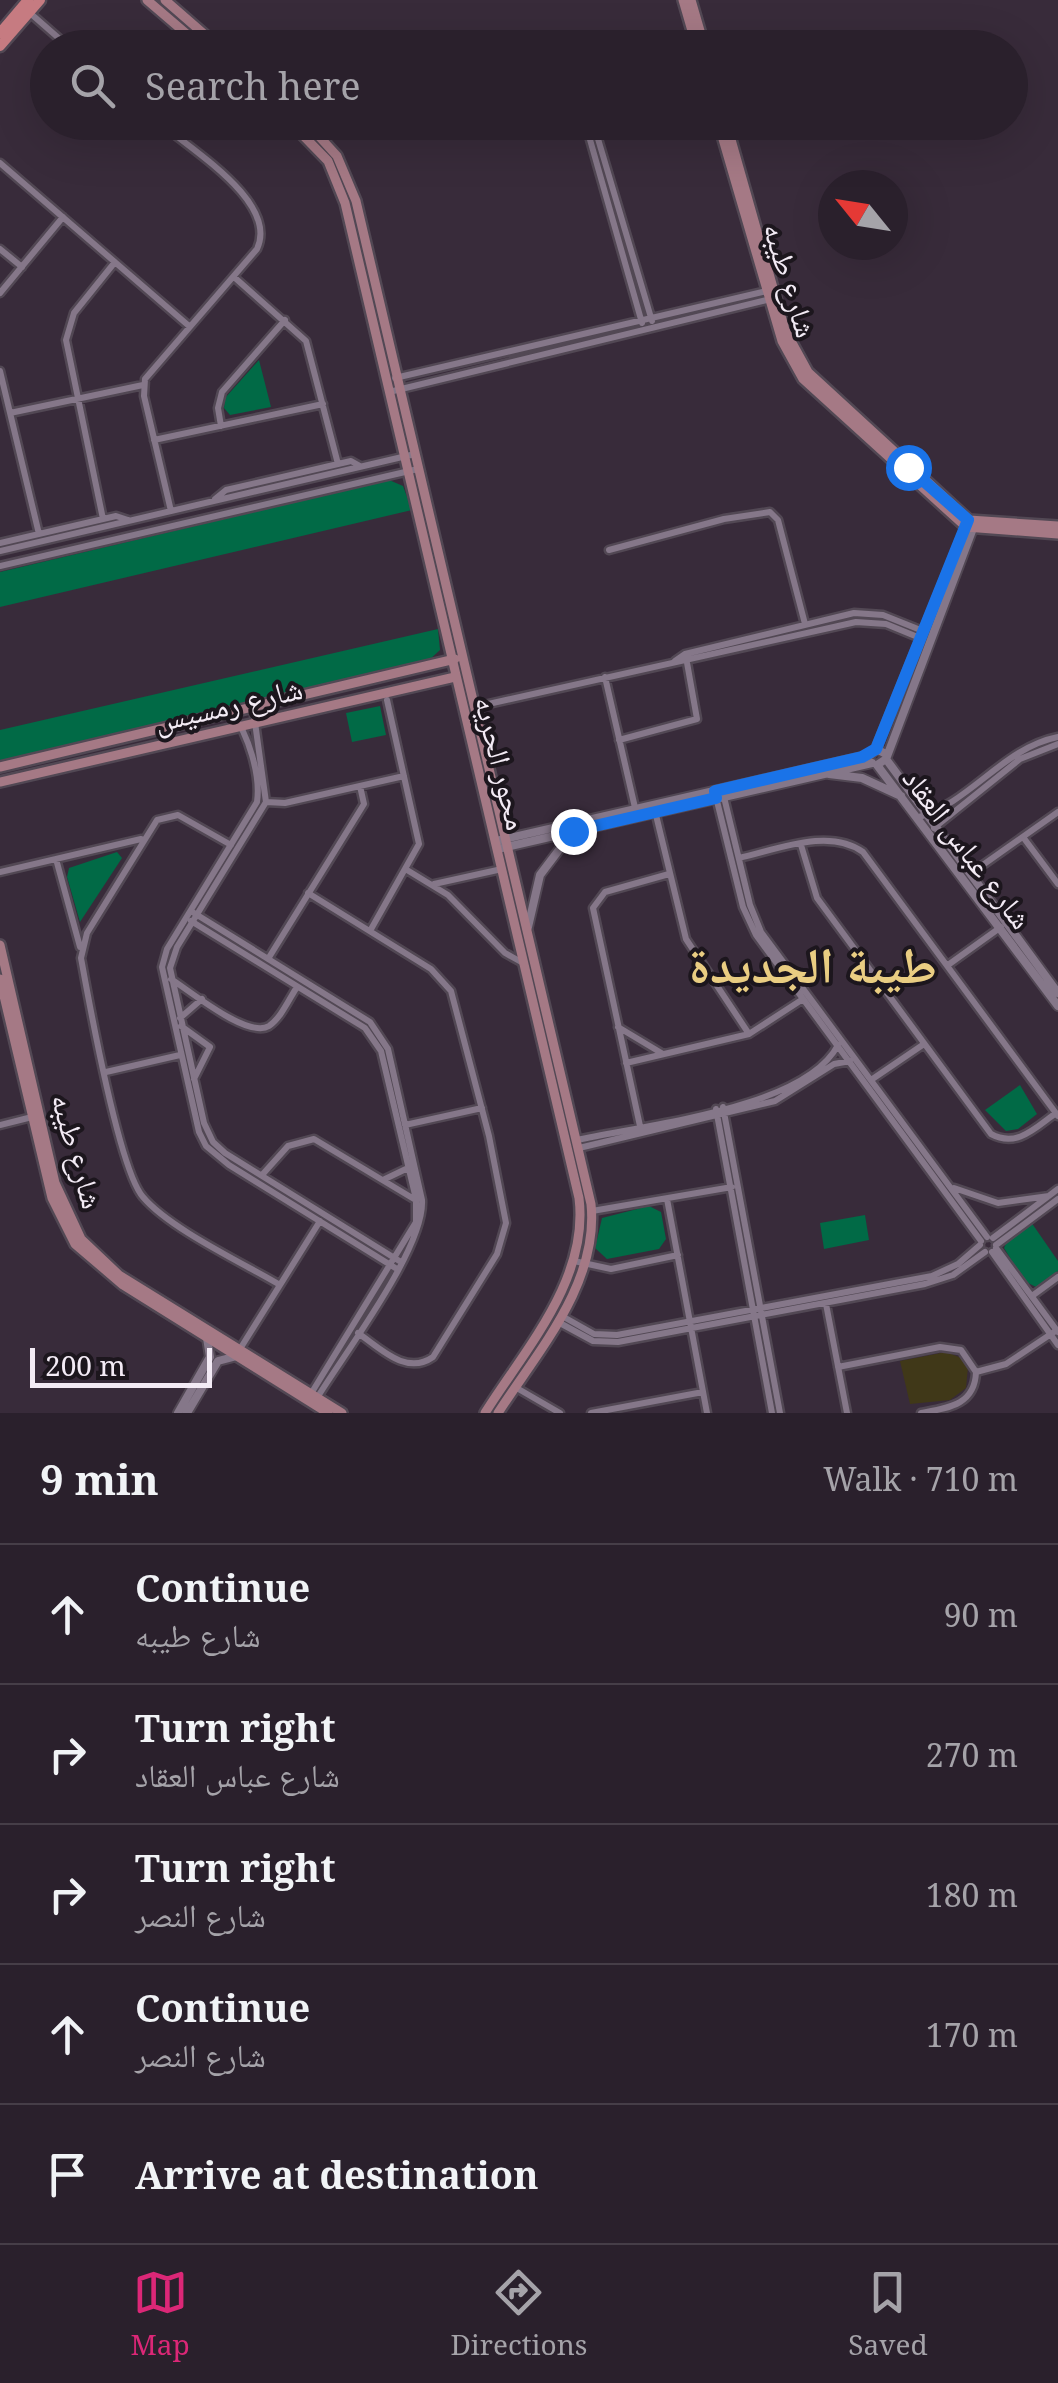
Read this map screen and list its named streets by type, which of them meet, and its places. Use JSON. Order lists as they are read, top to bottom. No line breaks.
{"streets":{"main road":["شارع طيبه","شارع رمسيس","محور الحريه"],"street":["شارع عباس العقاد"]},"crossings":[["شارع طيبه","شارع عباس العقاد"],["شارع رمسيس","محور الحريه"]],"districts":["طيبة الجديدة"],"scale_bar":"200 m","north":"top left","page":{"search":"Search here","scale":"200 m","heading":["9 min","Walk · 710 m"],"list":[["Continue","شارع طيبه","90 m"],["Turn right","شارع عباس العقاد","270 m"],["Turn right","شارع النصر","180 m"],["Continue","شارع النصر","170 m"],"Arrive at destination"],"nav":["Map","Directions","Saved"]}}
